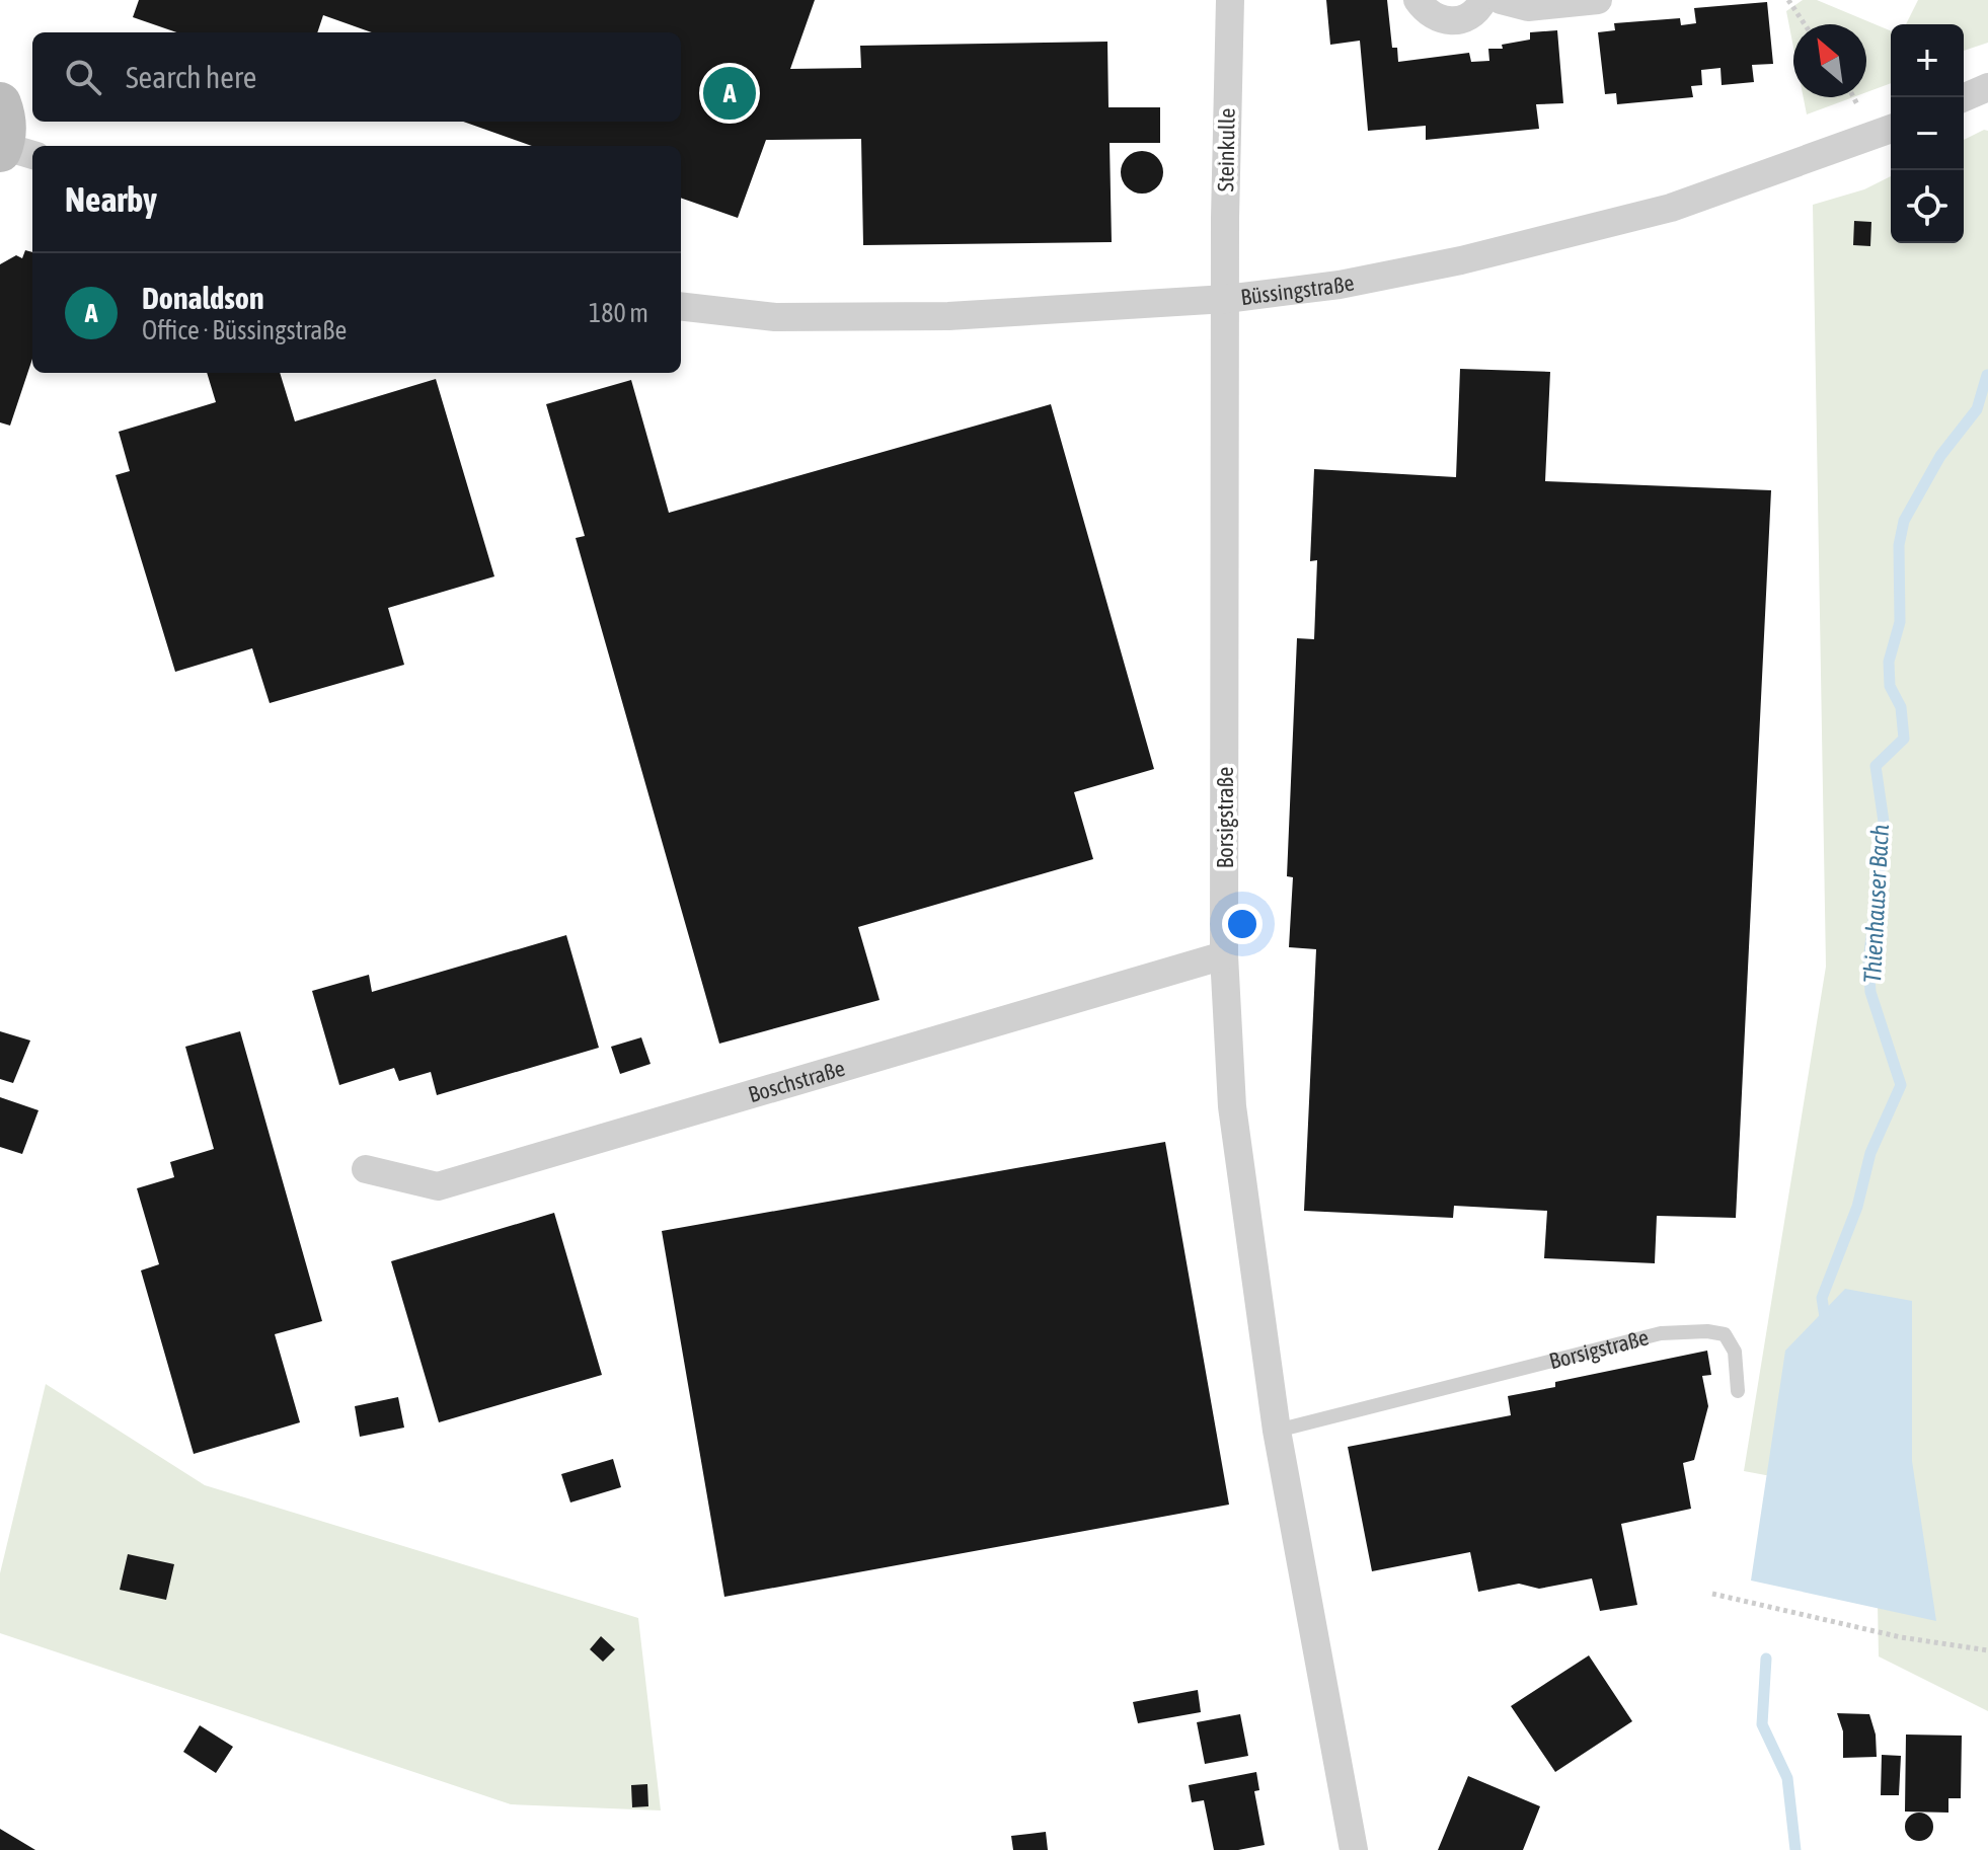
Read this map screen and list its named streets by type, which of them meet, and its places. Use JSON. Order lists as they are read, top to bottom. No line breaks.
{"streets":{"street":["Steinkulle","Büssingstraße","Borsigstraße","Boschstraße"]},"crossings":[["Steinkulle","Büssingstraße"],["Steinkulle","Borsigstraße"],["Büssingstraße","Borsigstraße"],["Borsigstraße","Boschstraße"]],"water":["Thienhauser Bach"],"north":"top left","page":{"map_buttons":["+","−"],"search":"Search here","pins":"A","heading":"Nearby","list":[{"mark":"A","name":"Donaldson","note":"Office · Büssingstraße","value":"180 m"}]}}
